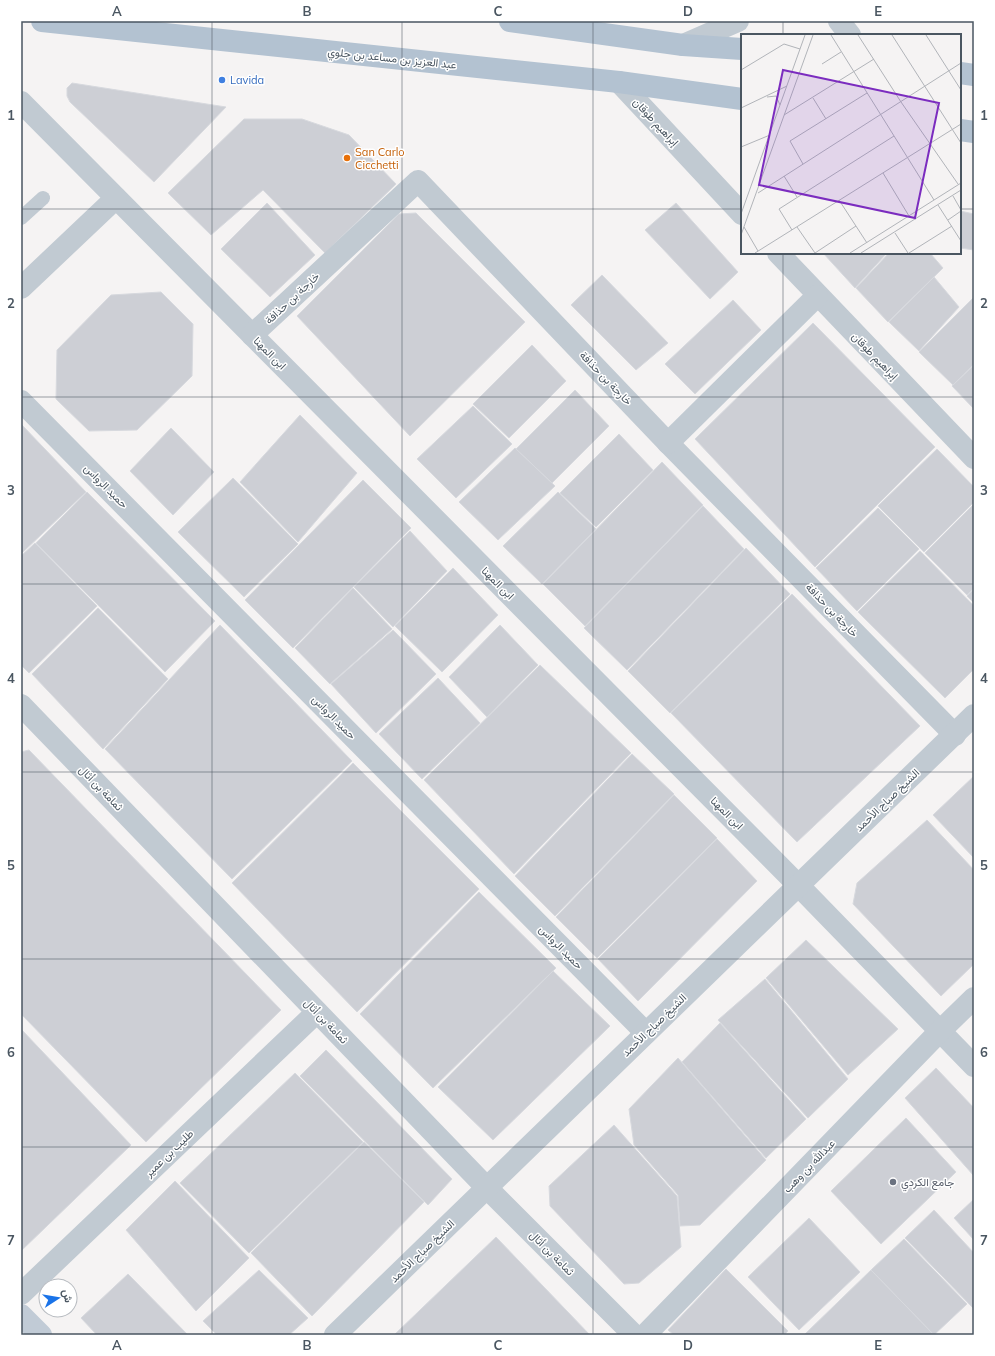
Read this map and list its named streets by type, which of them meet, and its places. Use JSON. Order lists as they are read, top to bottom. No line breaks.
{"streets":{"main road":["عبد العزيز بن مساعد بن جلوي"],"street":["إبراهيم طوقان","خارجة بن حذافة","ابن المهنا","حميد الرواس","ثمامة بن أثال","الشيخ صباح الأحمد","طليب بن عمير","عبدالله بن وهب"]},"crossings":[["عبد العزيز بن مساعد بن جلوي","إبراهيم طوقان"],["خارجة بن حذافة","ابن المهنا"],["خارجة بن حذافة","الشيخ صباح الأحمد"],["ابن المهنا","الشيخ صباح الأحمد"],["ابن المهنا","عبدالله بن وهب"],["حميد الرواس","الشيخ صباح الأحمد"],["ثمامة بن أثال","الشيخ صباح الأحمد"],["ثمامة بن أثال","طليب بن عمير"]],"places":["Lavida","San Carlo Cicchetti","جامع الكردي"],"north":"right","grid":{"columns":["A","B","C","D","E"],"rows":["1","2","3","4","5","6","7"]}}
